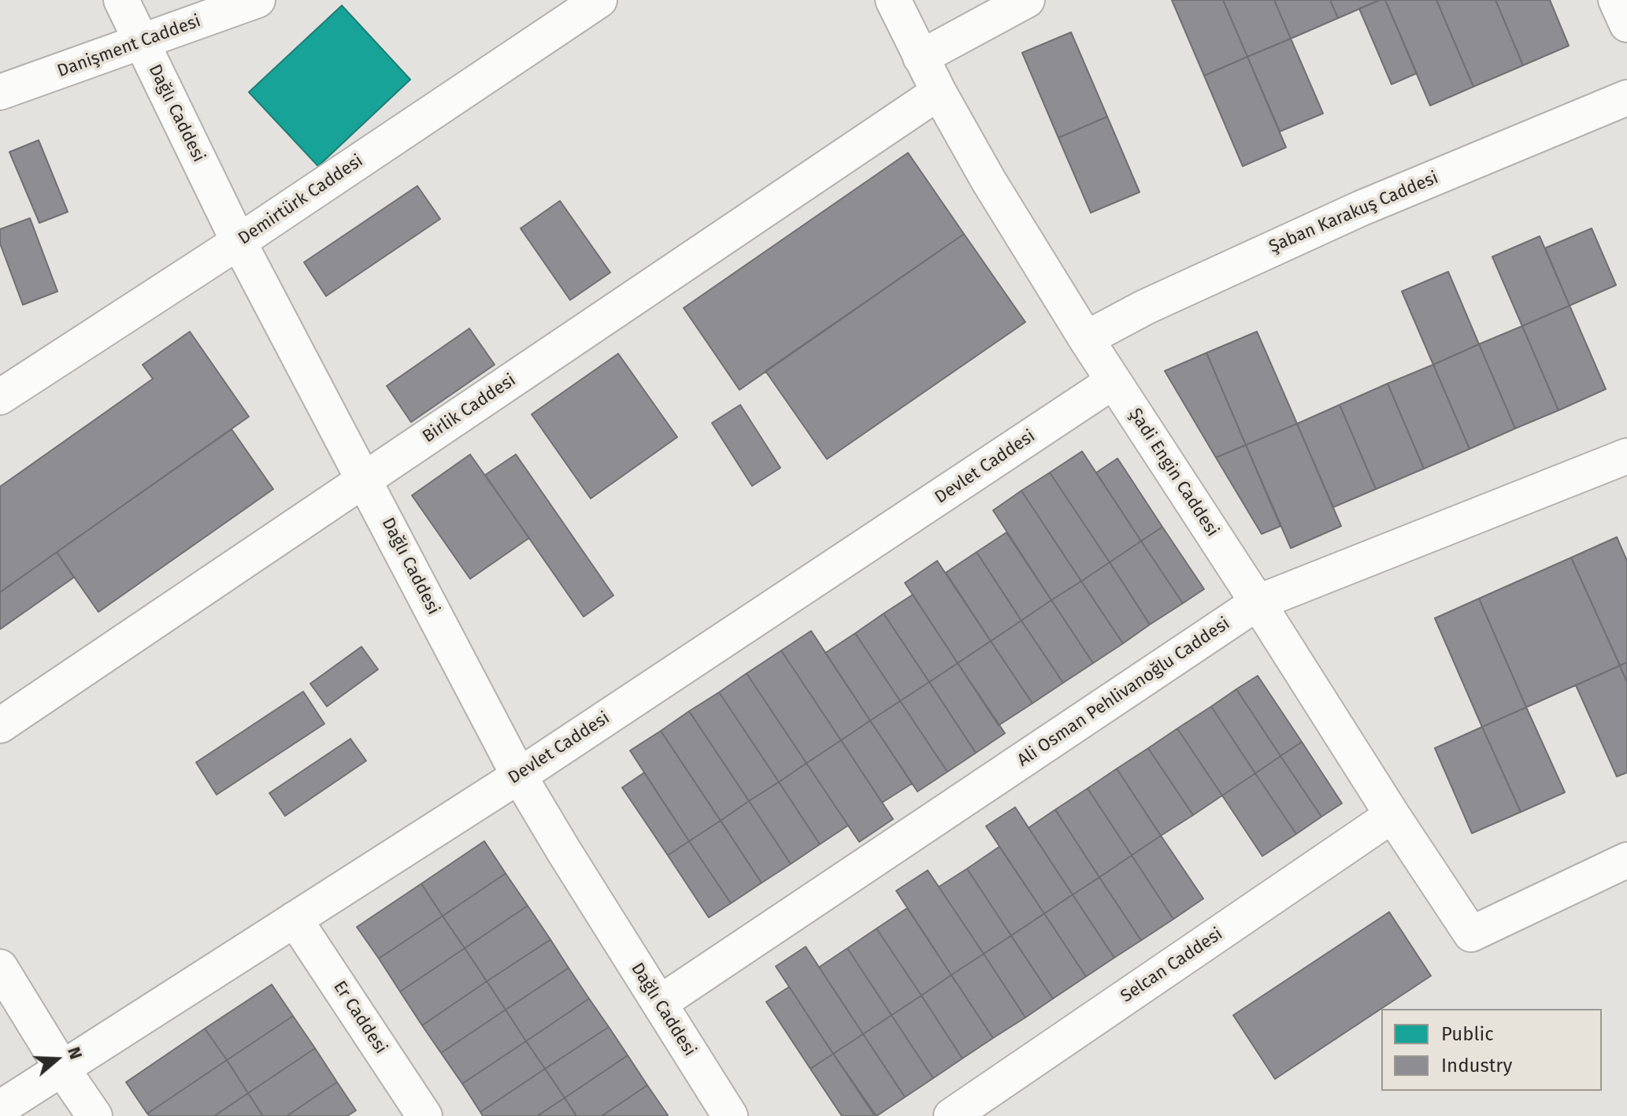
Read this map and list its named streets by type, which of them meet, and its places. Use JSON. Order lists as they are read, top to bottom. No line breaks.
{"streets":{"street":["Danişment Caddesi","Dağlı Caddesi","Demirtürk Caddesi","Şaban Karakuş Caddesi","Birlik Caddesi","Devlet Caddesi","Şadi Engin Caddesi","Ali Osman Pehlivanoğlu Caddesi","Selcan Caddesi","Er Caddesi"]},"crossings":[["Danişment Caddesi","Dağlı Caddesi"],["Dağlı Caddesi","Demirtürk Caddesi"],["Dağlı Caddesi","Birlik Caddesi"],["Dağlı Caddesi","Devlet Caddesi"],["Dağlı Caddesi","Ali Osman Pehlivanoğlu Caddesi"],["Şaban Karakuş Caddesi","Şadi Engin Caddesi"],["Birlik Caddesi","Şadi Engin Caddesi"],["Devlet Caddesi","Şadi Engin Caddesi"],["Devlet Caddesi","Er Caddesi"],["Şadi Engin Caddesi","Ali Osman Pehlivanoğlu Caddesi"],["Şadi Engin Caddesi","Selcan Caddesi"]],"legend":["Public","Industry"],"north":"right"}
